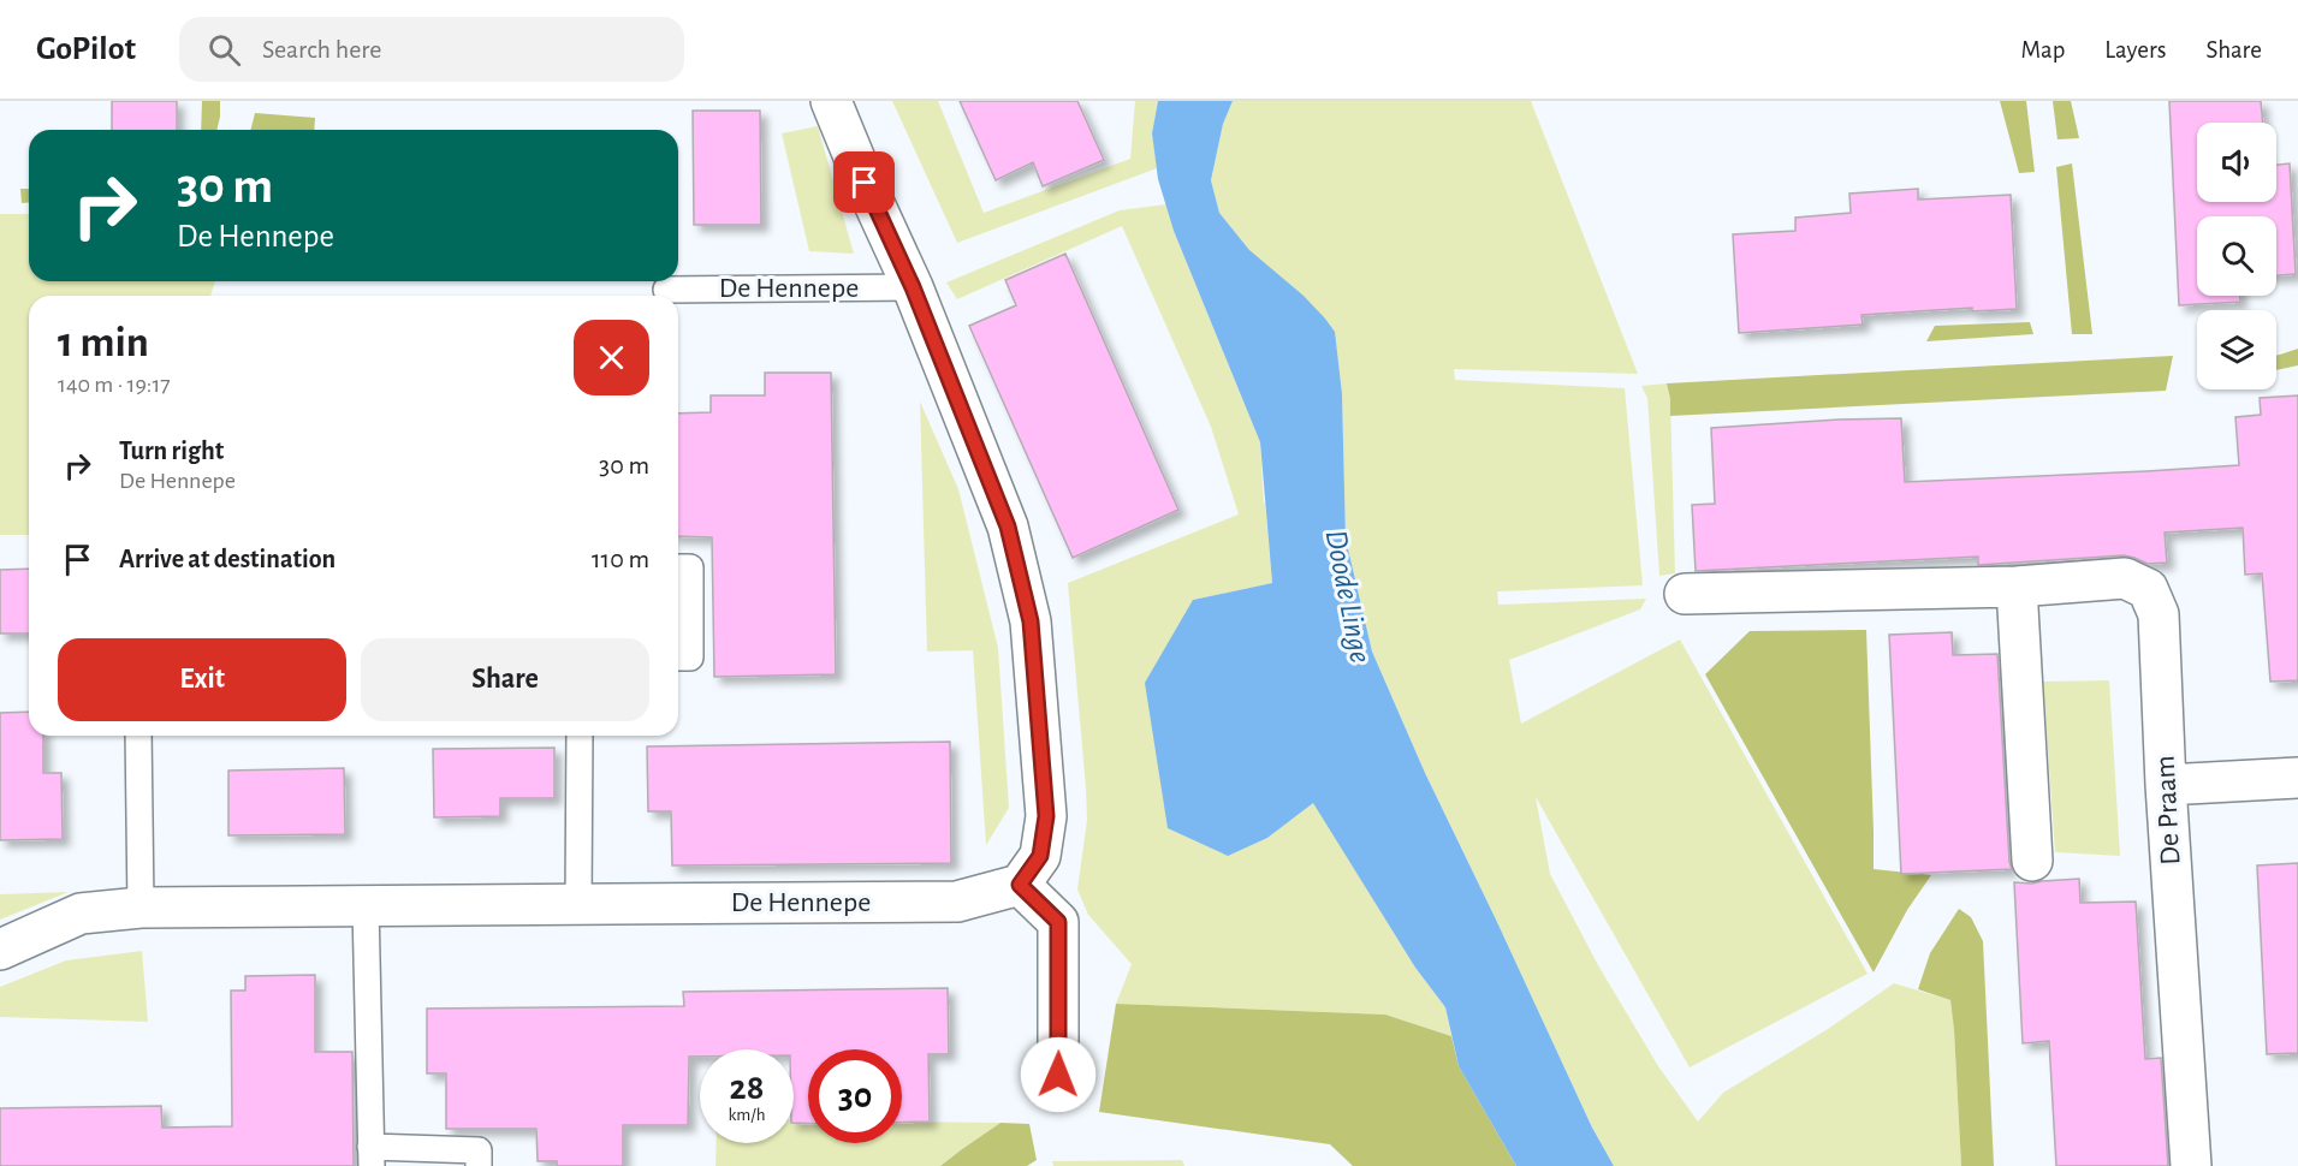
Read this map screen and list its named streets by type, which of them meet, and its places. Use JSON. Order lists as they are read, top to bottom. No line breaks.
{"streets":{"street":["De Hennepe","De Praam"]},"water":["Doode Linge"],"page":{"header":"GoPilot","search":"Search here","nav":["Map","Layers","Share"],"turn":["30 m","De Hennepe"],"heading":["1 min","140 m · 19:17"],"list":[{"name":"Turn right","note":"De Hennepe","value":"30 m"},{"name":"Arrive at destination","value":"110 m"}],"buttons":["Exit","Share"],"speed":"28 km/h","limit":"30"}}
